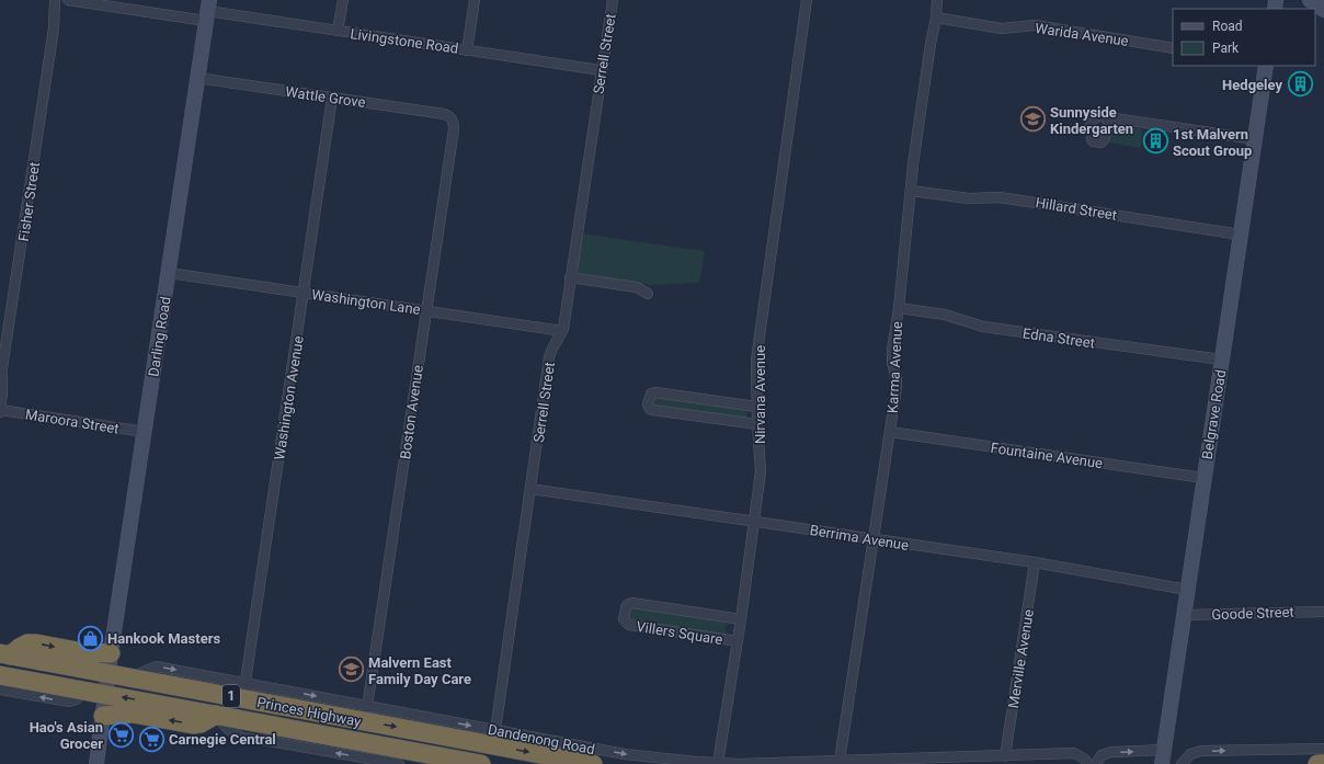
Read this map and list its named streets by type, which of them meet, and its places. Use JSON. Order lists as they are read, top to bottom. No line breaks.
{"streets":{"highway":["1","Princes Highway"],"street":["Warida Avenue","Livingstone Road","Serrell Street","Wattle Grove","Fisher Street","Hillard Street","Washington Lane","Darling Road","Edna Street","Karma Avenue","Nirvana Avenue","Washington Avenue","Boston Avenue","Belgrave Road","Maroora Street","Fountaine Avenue","Berrima Avenue","Goode Street","Villers Square","Merville Avenue","Dandenong Road"]},"crossings":[["Warida Avenue","Karma Avenue"],["Livingstone Road","Serrell Street"],["Livingstone Road","Darling Road"],["Serrell Street","Washington Lane"],["Serrell Street","Berrima Avenue"],["Serrell Street","Dandenong Road"],["Wattle Grove","Darling Road"],["Wattle Grove","Washington Avenue"],["Wattle Grove","Boston Avenue"],["Fisher Street","Maroora Street"],["Hillard Street","Karma Avenue"],["Hillard Street","Belgrave Road"],["Washington Lane","Darling Road"],["Washington Lane","Washington Avenue"],["Washington Lane","Boston Avenue"],["Darling Road","Maroora Street"],["Darling Road","Princes Highway"],["Edna Street","Karma Avenue"],["Edna Street","Belgrave Road"],["Karma Avenue","Fountaine Avenue"],["Karma Avenue","Berrima Avenue"],["Karma Avenue","Dandenong Road"],["Nirvana Avenue","Berrima Avenue"],["Nirvana Avenue","Villers Square"],["Nirvana Avenue","Dandenong Road"],["Washington Avenue","Princes Highway"],["Washington Avenue","Dandenong Road"],["Boston Avenue","Dandenong Road"],["Belgrave Road","Fountaine Avenue"],["Belgrave Road","Berrima Avenue"],["Belgrave Road","Goode Street"],["Berrima Avenue","Merville Avenue"],["Merville Avenue","Dandenong Road"],["Princes Highway","Dandenong Road"]],"places":{"building":["Hedgeley","1st Malvern Scout Group"],"school or university":["Sunnyside Kindergarten","Malvern East Family Day Care"],"shop":["Hankook Masters"],"supermarket":["Hao's Asian Grocer","Carnegie Central"]},"legend":["Road","Park"]}
